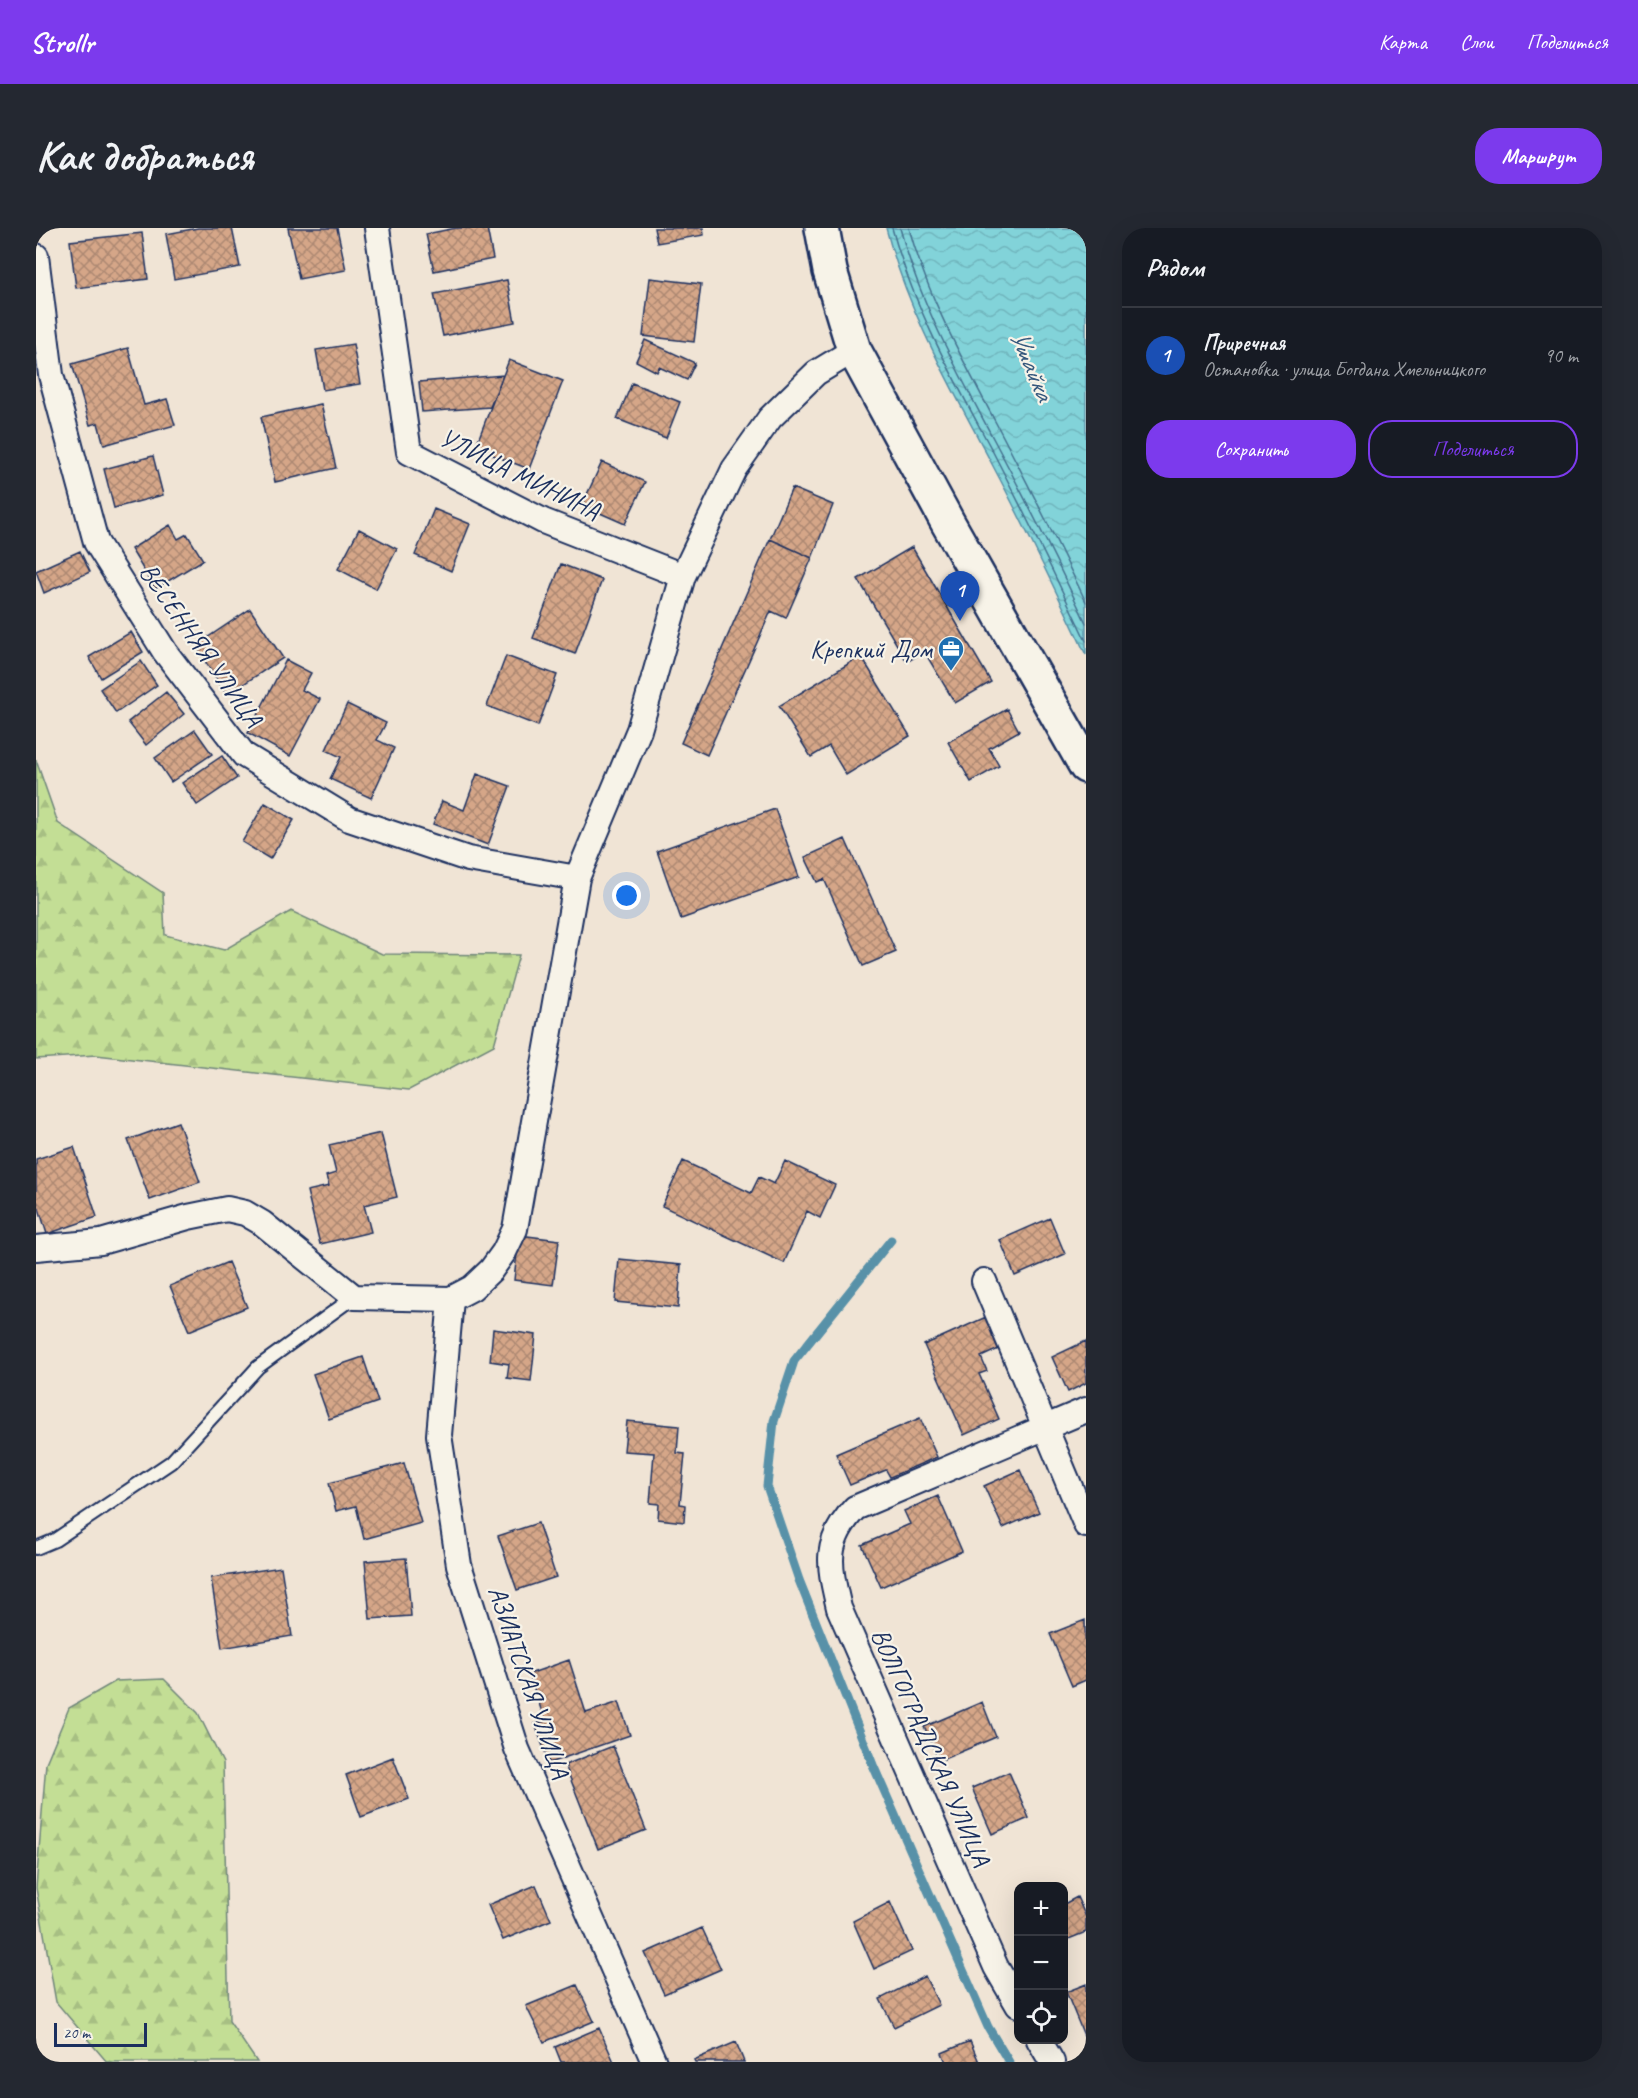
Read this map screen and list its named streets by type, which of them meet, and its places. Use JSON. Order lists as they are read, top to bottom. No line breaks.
{"streets":{"street":["УЛИЦА МИНИНА","ВЕСЕННЯЯ УЛИЦА","АЗИАТСКАЯ УЛИЦА","ВОЛГОГРАДСКАЯ УЛИЦА"]},"water":["Ушайка"],"places":{"office":["Крепкий Дом"]},"scale_bar":"20 m","page":{"header":"Strollr","nav":["Карта","Слои","Поделиться"],"buttons":["Маршрут",["Сохранить","Поделиться"]],"title":"Как добраться","heading":"Рядом","list":[{"mark":"1","name":"Приречная","note":"Остановка · улица Богдана Хмельницкого","value":"90 m"}],"pins":"1","map_buttons":["+","−"],"scale":"20 m"}}
